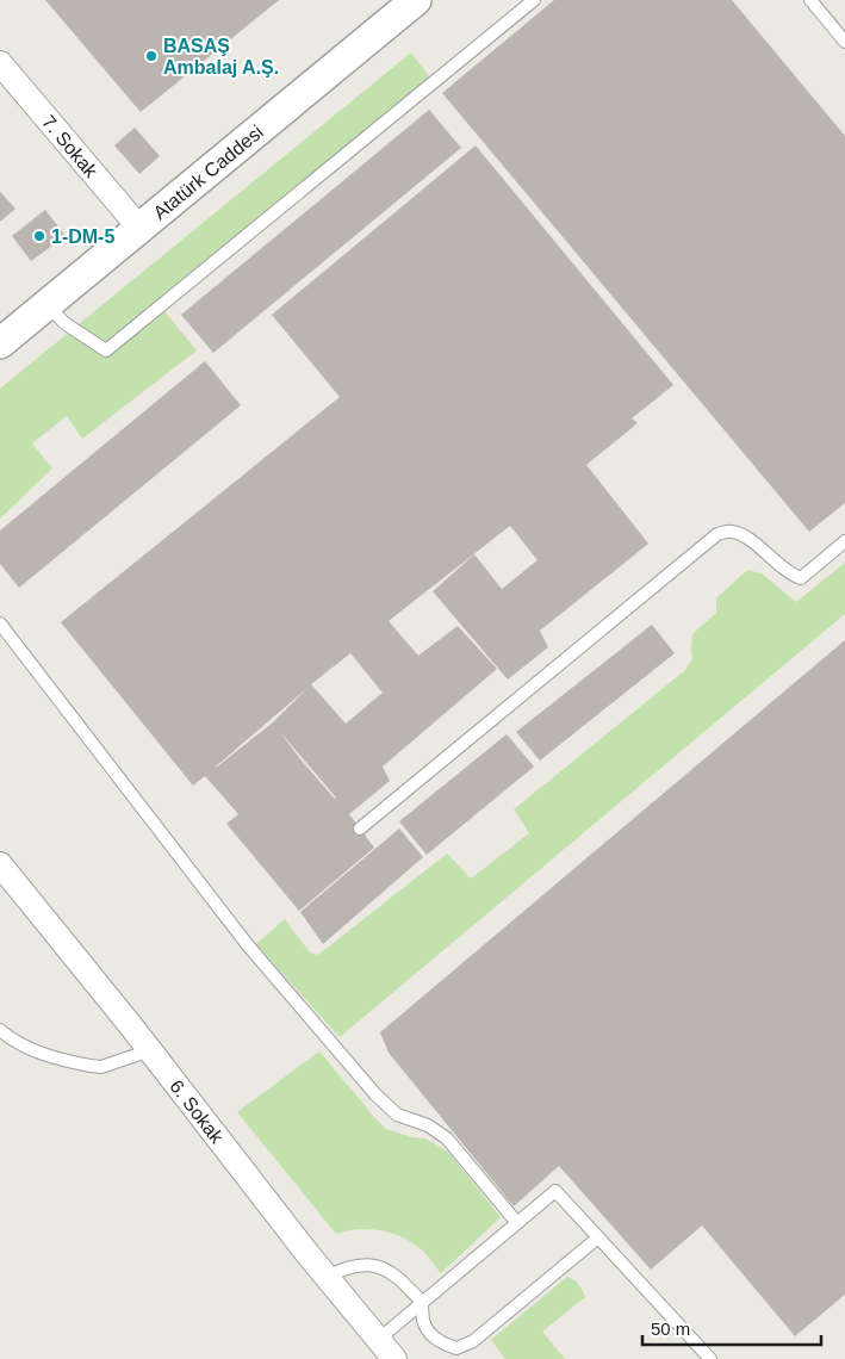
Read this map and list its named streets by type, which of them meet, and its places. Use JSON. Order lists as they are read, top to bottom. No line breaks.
{"streets":{"street":["7. Sokak","Atatürk Caddesi","6. Sokak"]},"crossings":[["7. Sokak","Atatürk Caddesi"]],"places":["BASAŞ Ambalaj A.Ş.","1-DM-5"],"scale_bar":"50 m"}
